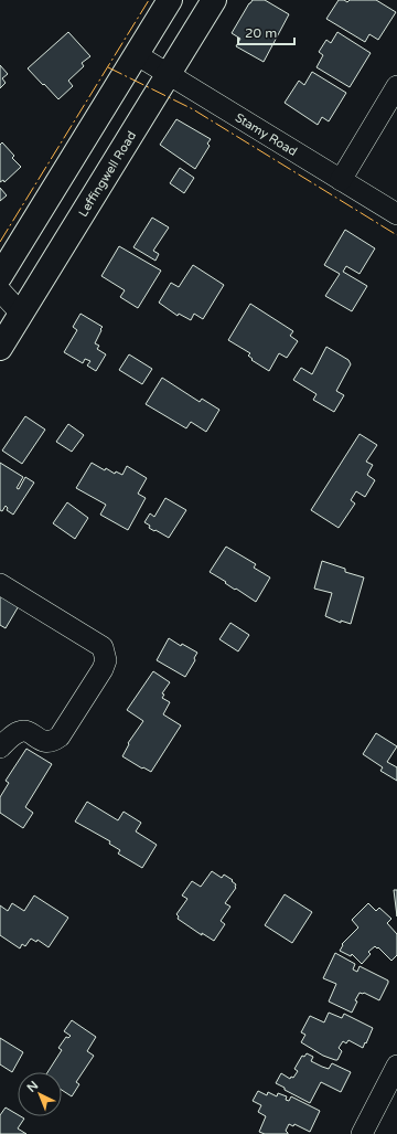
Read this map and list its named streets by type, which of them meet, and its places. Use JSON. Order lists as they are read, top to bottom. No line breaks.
{"streets":{"main road":["Leffingwell Road"],"street":["Stamy Road"]},"crossings":[["Stamy Road","Leffingwell Road"]],"scale_bar":"20 m","north":"top left"}
